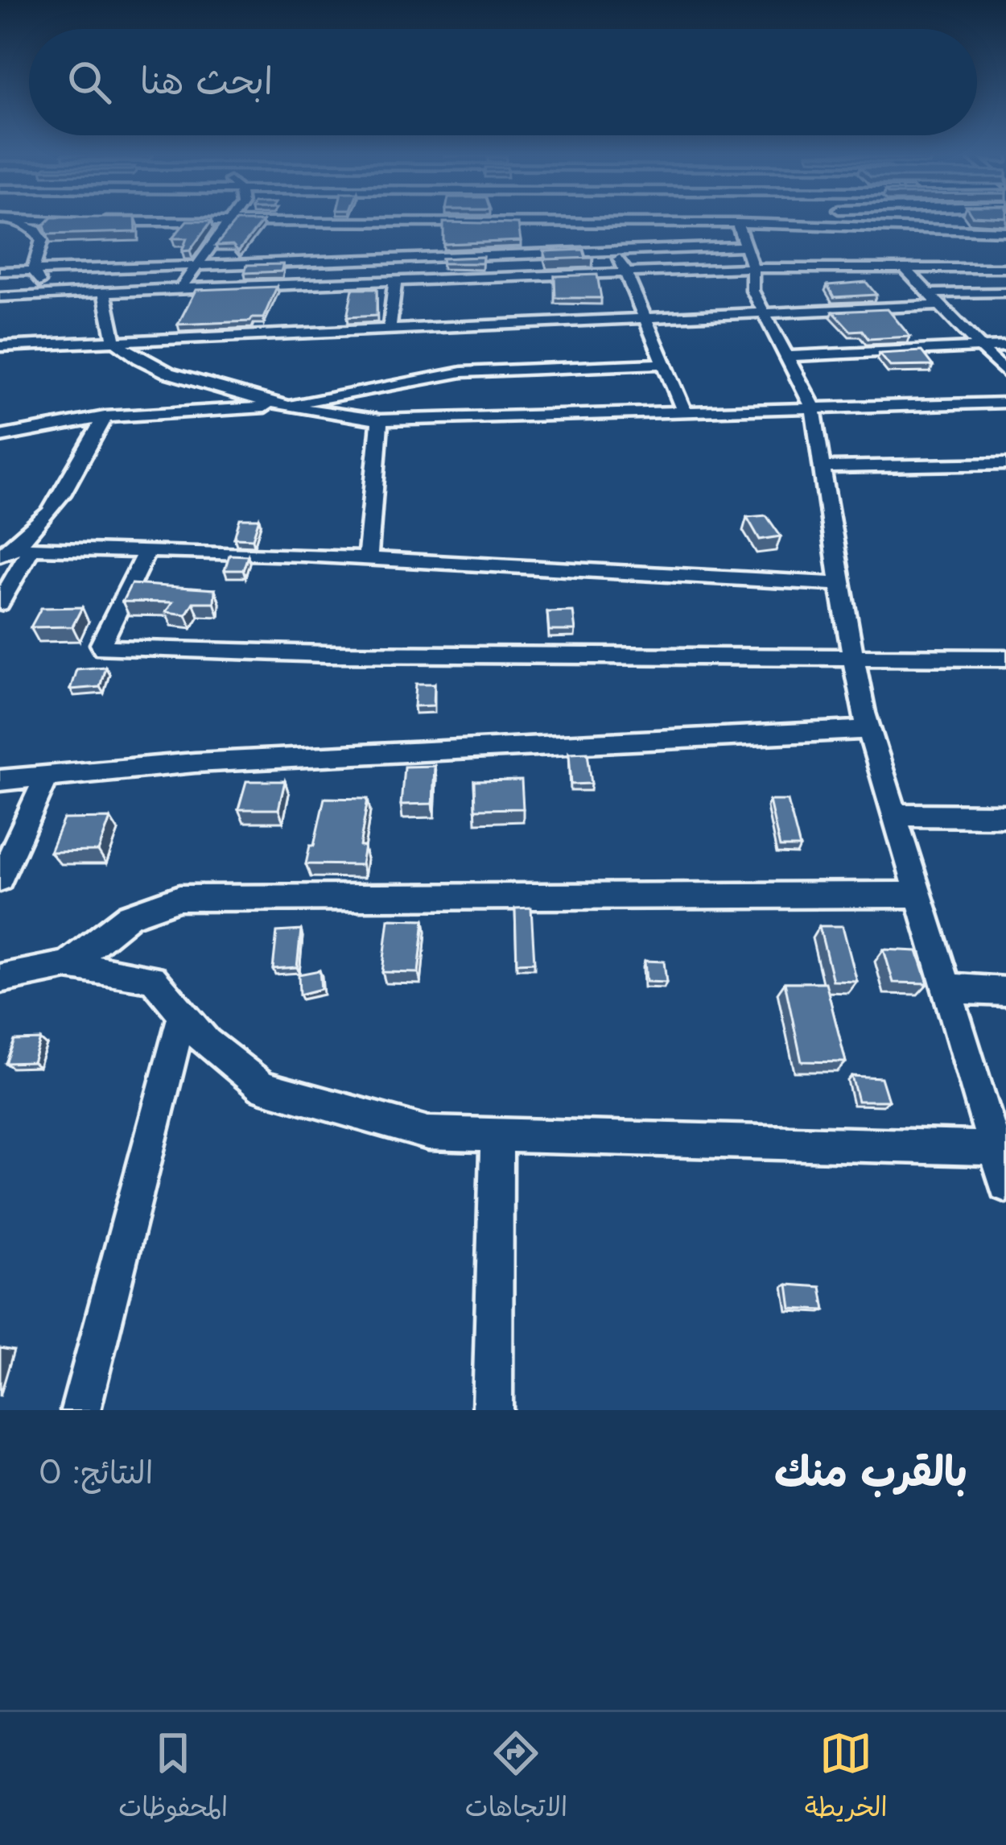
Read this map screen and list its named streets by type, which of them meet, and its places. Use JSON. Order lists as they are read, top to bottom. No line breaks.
{"page":{"search":"ابحث هنا","heading":["بالقرب منك","النتائج: 0"],"nav":["الخريطة","الاتجاهات","المحفوظات"]}}
